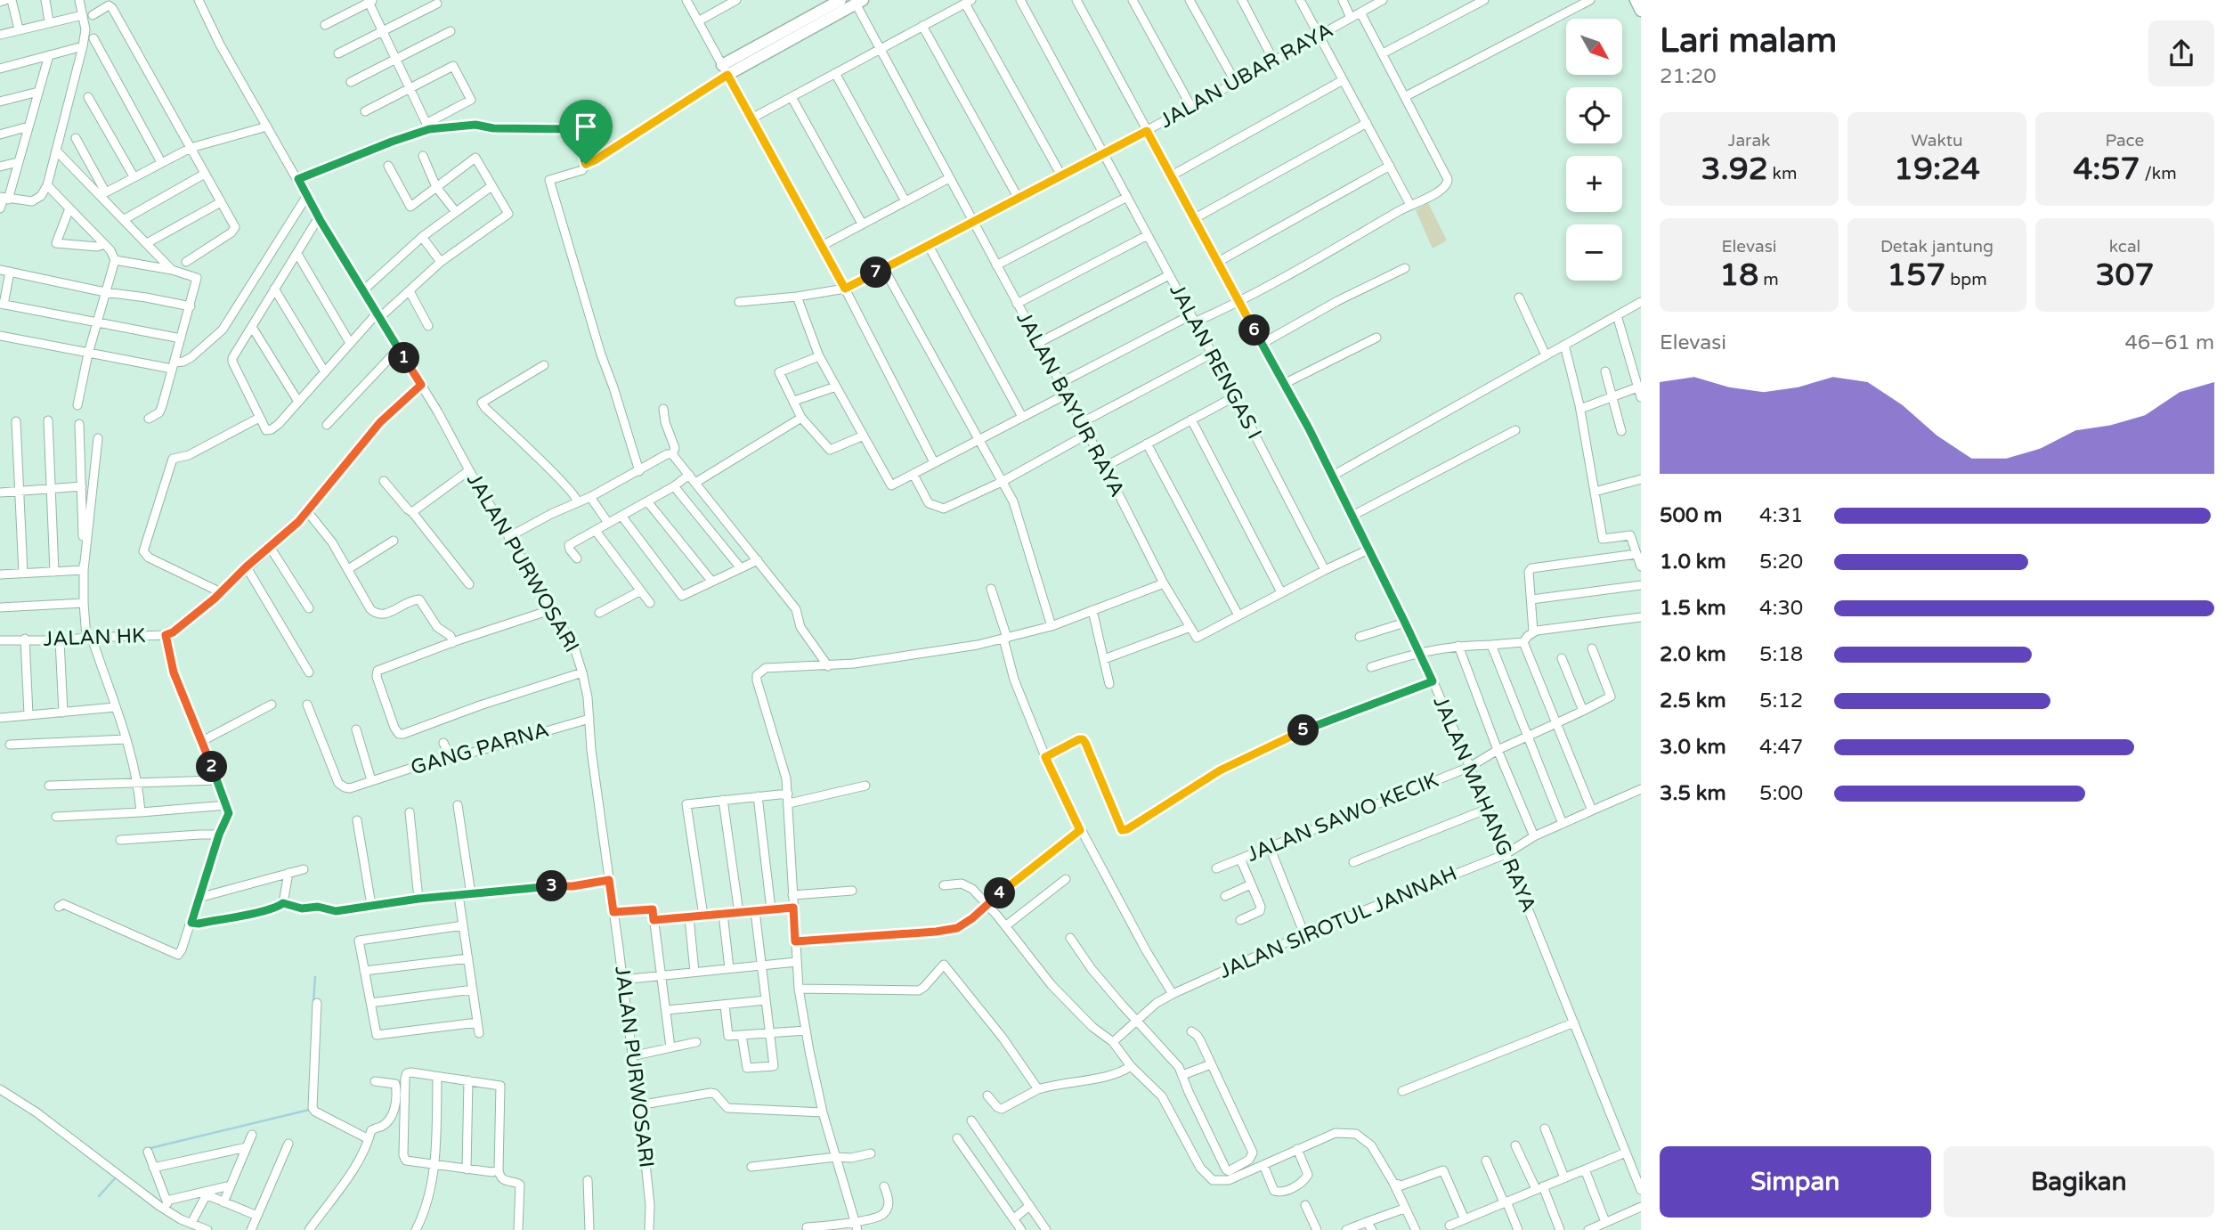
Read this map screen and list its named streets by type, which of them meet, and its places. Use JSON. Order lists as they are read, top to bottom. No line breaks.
{"streets":{"street":["JALAN UBAR RAYA","JALAN RENGAS I","JALAN BAYUR RAYA","JALAN PURWOSARI","JALAN HK","GANG PARNA","JALAN MAHANG RAYA","JALAN SAWO KECIK","JALAN SIROTUL JANNAH"]},"crossings":[["JALAN UBAR RAYA","JALAN RENGAS I"],["JALAN UBAR RAYA","JALAN BAYUR RAYA"],["JALAN UBAR RAYA","JALAN MAHANG RAYA"],["JALAN PURWOSARI","JALAN HK"],["JALAN PURWOSARI","GANG PARNA"],["JALAN MAHANG RAYA","JALAN SAWO KECIK"],["JALAN MAHANG RAYA","JALAN SIROTUL JANNAH"]],"north":"bottom right","page":{"heading":["Lari malam","21:20"],"map_buttons":["+","−"],"stats":[["Jarak","3.92 km"],["Waktu","19:24"],["Pace","4:57 /km"],["Elevasi","18 m"],["Detak jantung","157 bpm"],["kcal","307"]],"pins":["7","6","1","5","2","3","4"],"chart":["Elevasi","46–61 m"],"list":[{"name":"500 m","note":"4:31"},{"name":"1.0 km","note":"5:20"},{"name":"1.5 km","note":"4:30"},{"name":"2.0 km","note":"5:18"},{"name":"2.5 km","note":"5:12"},{"name":"3.0 km","note":"4:47"},{"name":"3.5 km","note":"5:00"}],"buttons":["Simpan","Bagikan"]}}
